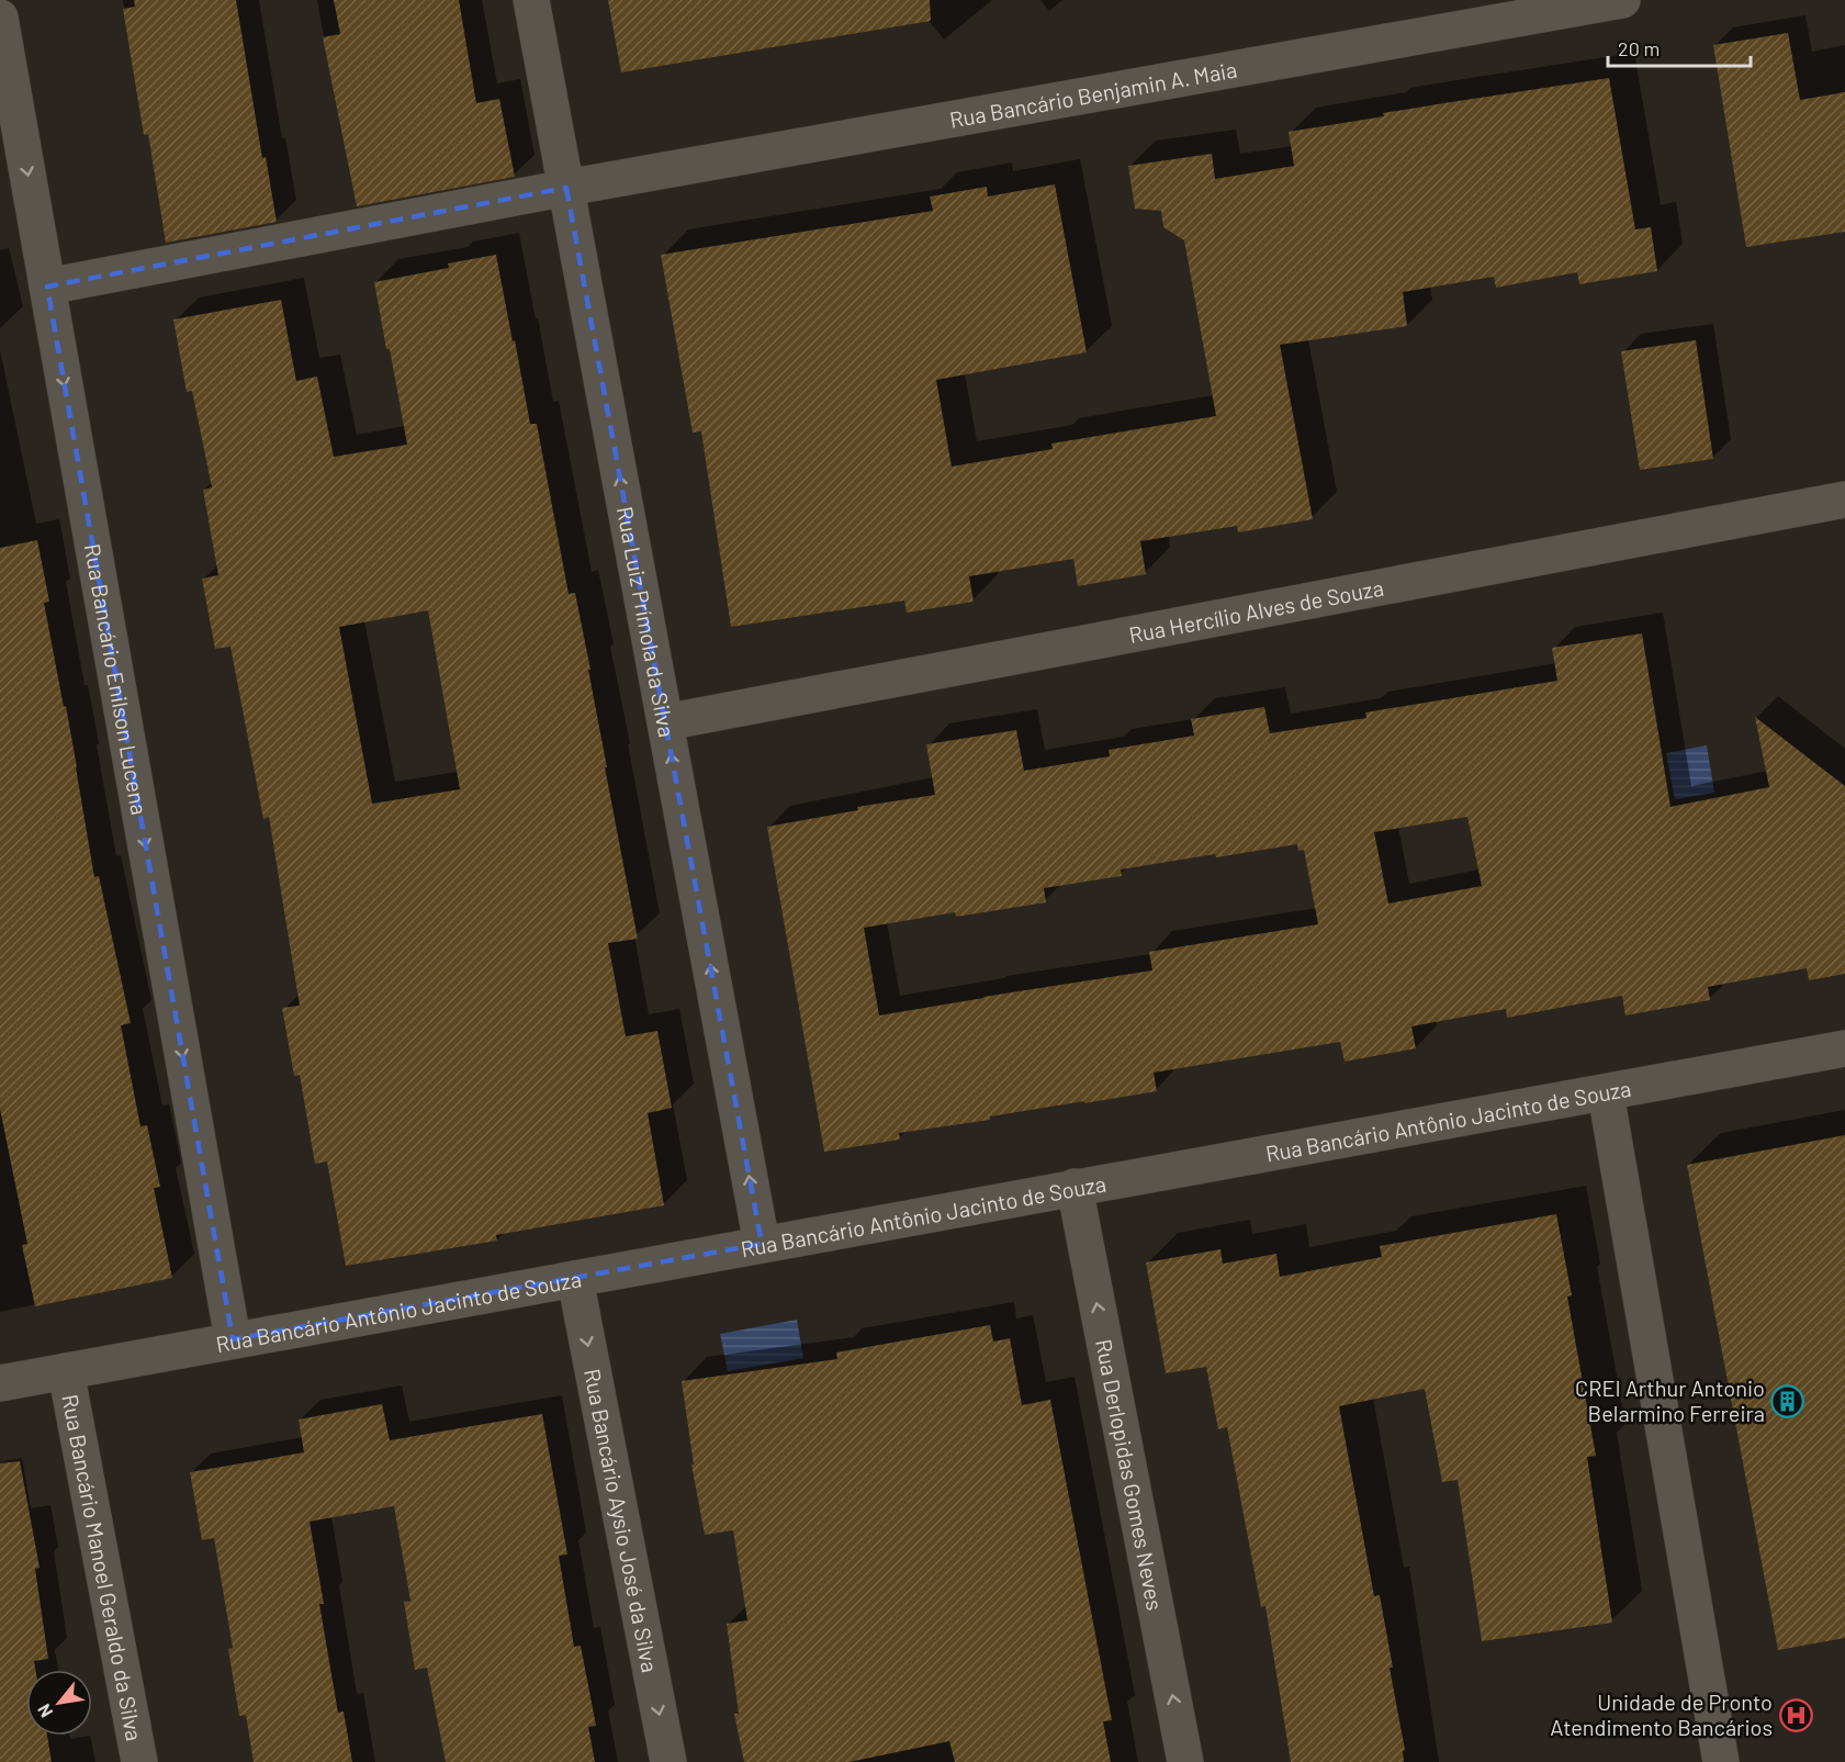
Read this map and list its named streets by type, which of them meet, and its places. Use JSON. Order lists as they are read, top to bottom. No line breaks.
{"streets":{"street":["Rua Bancário Benjamin A. Maia","Rua Hercílio Alves de Souza","Rua Luiz Prímola da Silva","Rua Bancário Enilson Lucena","Rua Bancário Antônio Jacinto de Souza","Rua Derlopidas Gomes Neves","Rua Bancário Aysio José da Silva","Rua Bancário Manoel Geraldo da Silva"]},"crossings":[["Rua Bancário Benjamin A. Maia","Rua Luiz Prímola da Silva"],["Rua Bancário Benjamin A. Maia","Rua Bancário Enilson Lucena"],["Rua Hercílio Alves de Souza","Rua Luiz Prímola da Silva"],["Rua Luiz Prímola da Silva","Rua Bancário Antônio Jacinto de Souza"],["Rua Bancário Enilson Lucena","Rua Bancário Antônio Jacinto de Souza"],["Rua Bancário Antônio Jacinto de Souza","Rua Derlopidas Gomes Neves"],["Rua Bancário Antônio Jacinto de Souza","Rua Bancário Aysio José da Silva"],["Rua Bancário Antônio Jacinto de Souza","Rua Bancário Manoel Geraldo da Silva"]],"one_way":["Rua Luiz Prímola da Silva","Rua Bancário Enilson Lucena","Rua Derlopidas Gomes Neves","Rua Bancário Aysio José da Silva"],"places":{"building":["CREI Arthur Antonio Belarmino Ferreira"],"hospital":["Unidade de Pronto Atendimento Bancários"]},"scale_bar":"20 m","north":"bottom left"}
